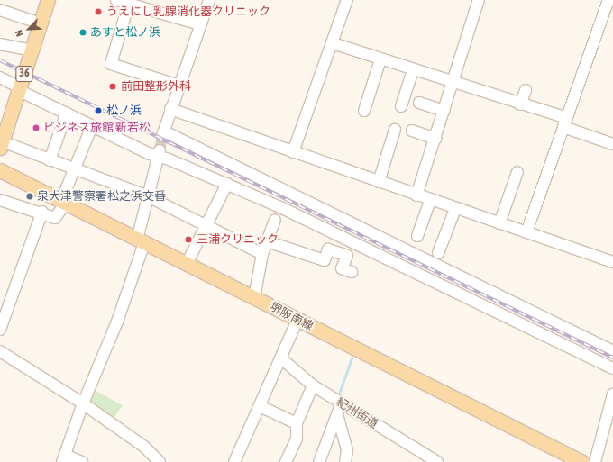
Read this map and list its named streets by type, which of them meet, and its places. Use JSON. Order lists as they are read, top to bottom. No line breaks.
{"streets":{"main road":["36","堺阪南線"],"street":["紀州街道"]},"places":["うえにし乳腺消化器クリニック","あすと松ノ浜","前田整形外科","松ノ浜","ビジネス旅館 新若松","泉大津警察署松之浜交番","三浦クリニック"],"north":"bottom left"}
